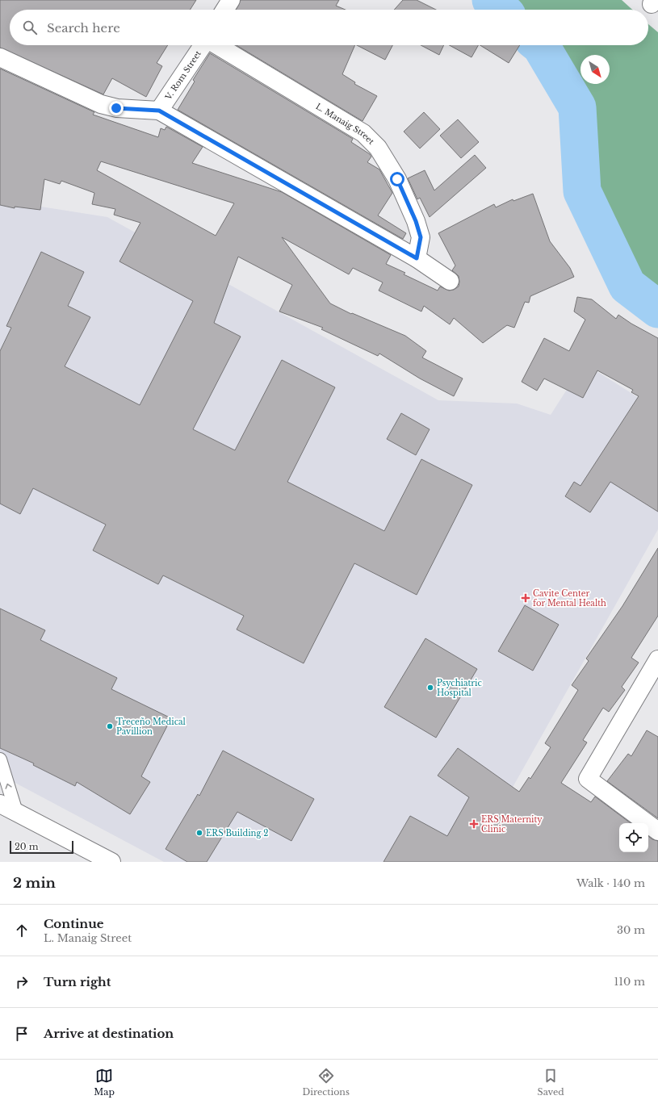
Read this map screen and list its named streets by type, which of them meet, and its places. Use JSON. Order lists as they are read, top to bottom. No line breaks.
{"streets":{"street":["V. Rom Street","L. Manaig Street"]},"places":{"health":["Cavite Center for Mental Health","ERS Maternity Clinic"],"other":["Psychiatric Hospital","Treceño Medical Pavillion","ERS Building 2"]},"scale_bar":"20 m","north":"bottom right","page":{"search":"Search here","scale":"20 m","heading":["2 min","Walk · 140 m"],"list":[["Continue","L. Manaig Street","30 m"],["Turn right","110 m"],"Arrive at destination"],"nav":["Map","Directions","Saved"]}}
